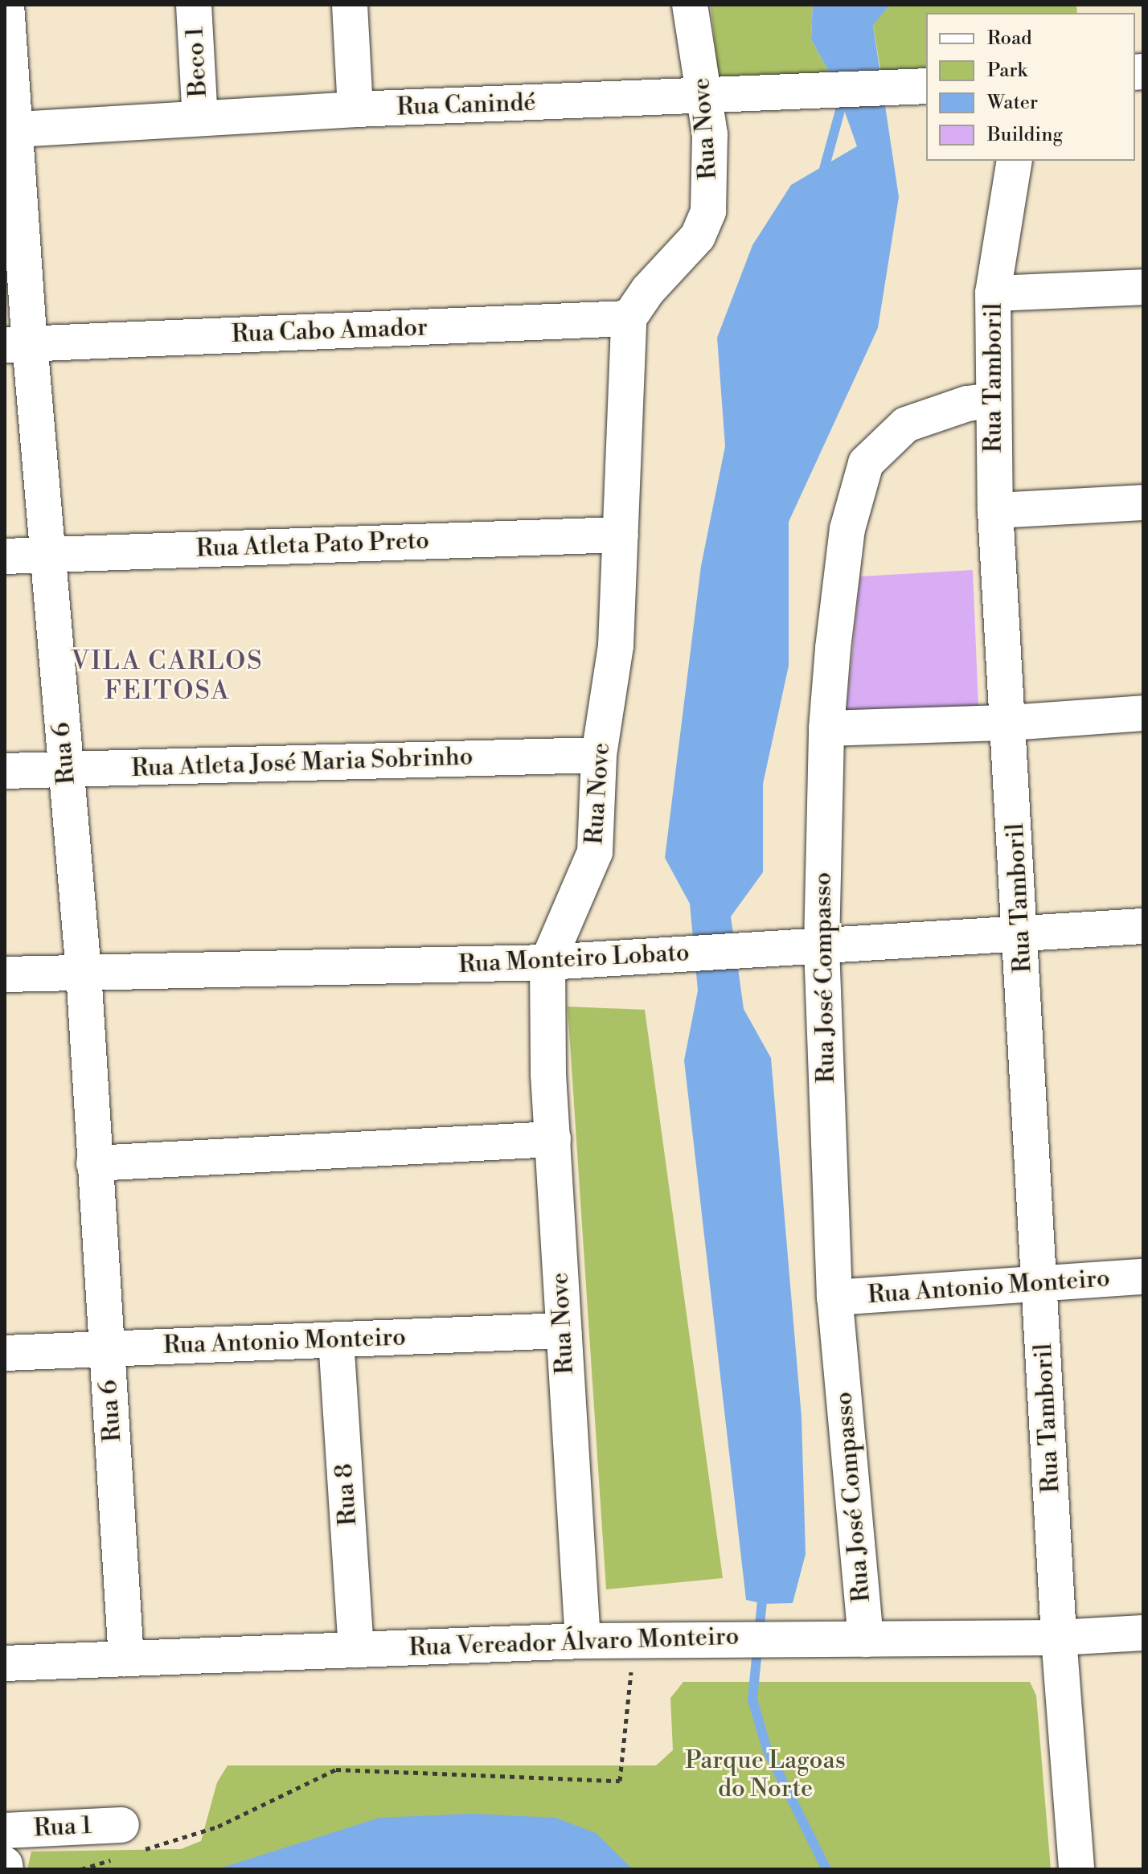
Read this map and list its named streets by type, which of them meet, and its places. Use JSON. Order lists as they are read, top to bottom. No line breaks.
{"streets":{"street":["Beco 1","Rua Canindé","Rua Nove","Rua Cabo Amador","Rua Tamboril","Rua Atleta Pato Preto","Rua 6","Rua Atleta José Maria Sobrinho","Rua Monteiro Lobato","Rua José Compasso","Rua Antonio Monteiro","Rua 8","Rua Vereador Álvaro Monteiro","Rua 1"]},"crossings":[["Beco 1","Rua Canindé"],["Rua Canindé","Rua Nove"],["Rua Canindé","Rua 6"],["Rua Nove","Rua Cabo Amador"],["Rua Nove","Rua Atleta Pato Preto"],["Rua Nove","Rua Atleta José Maria Sobrinho"],["Rua Nove","Rua Monteiro Lobato"],["Rua Nove","Rua Antonio Monteiro"],["Rua Nove","Rua Vereador Álvaro Monteiro"],["Rua Cabo Amador","Rua 6"],["Rua Tamboril","Rua Monteiro Lobato"],["Rua Tamboril","Rua José Compasso"],["Rua Tamboril","Rua Antonio Monteiro"],["Rua Tamboril","Rua Vereador Álvaro Monteiro"],["Rua Atleta Pato Preto","Rua 6"],["Rua 6","Rua Atleta José Maria Sobrinho"],["Rua 6","Rua Monteiro Lobato"],["Rua 6","Rua Antonio Monteiro"],["Rua 6","Rua Vereador Álvaro Monteiro"],["Rua Monteiro Lobato","Rua José Compasso"],["Rua José Compasso","Rua Antonio Monteiro"],["Rua José Compasso","Rua Vereador Álvaro Monteiro"],["Rua Antonio Monteiro","Rua 8"],["Rua 8","Rua Vereador Álvaro Monteiro"]],"districts":["VILA CARLOS FEITOSA"],"parks":["Parque Lagoas do Norte"],"legend":["Road","Park","Water","Building"]}
